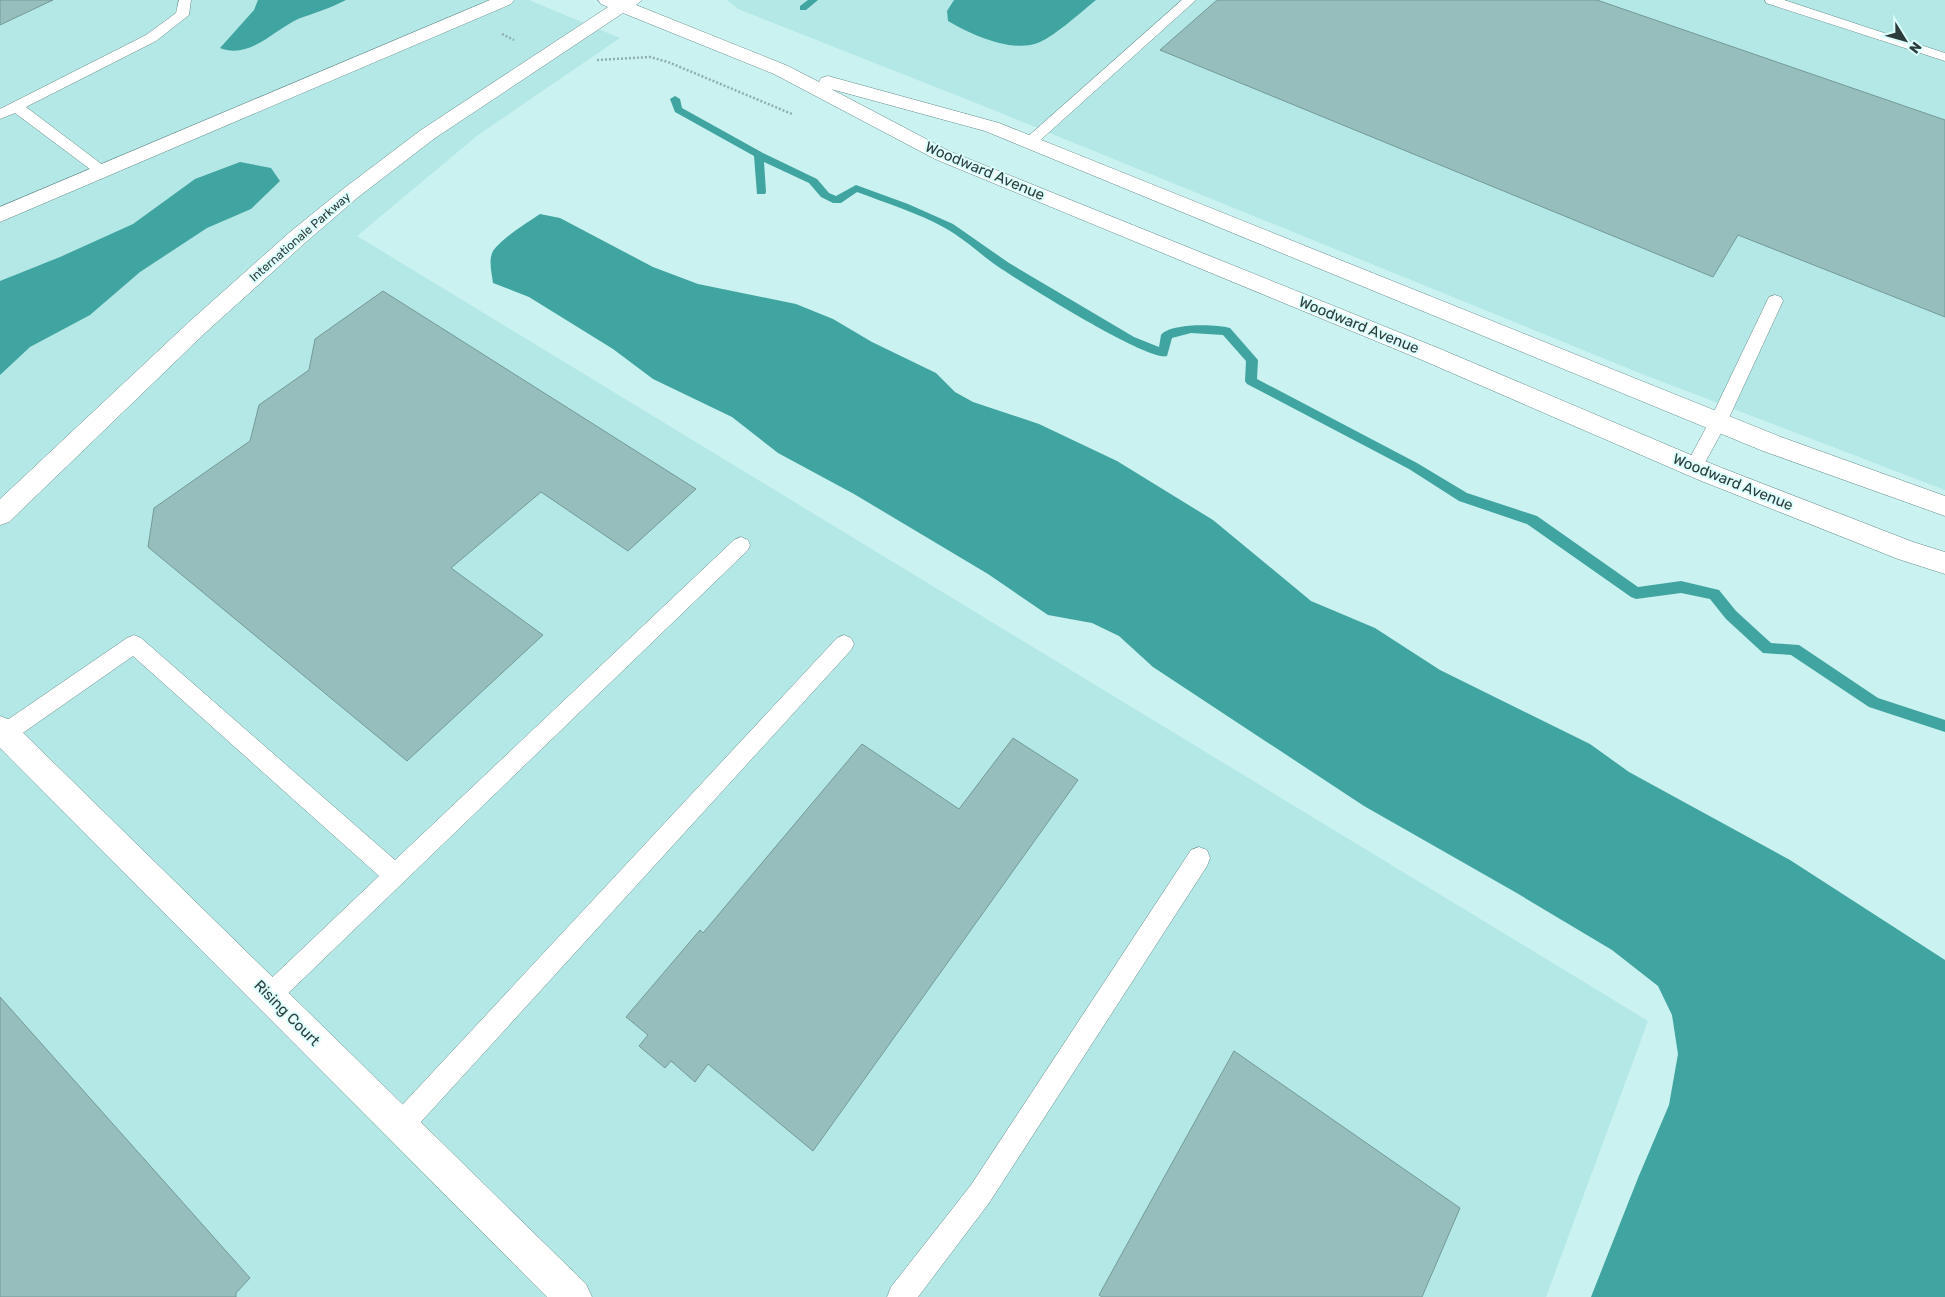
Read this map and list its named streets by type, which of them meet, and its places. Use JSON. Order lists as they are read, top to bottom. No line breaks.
{"streets":{"street":["Woodward Avenue","Internationale Parkway","Rising Court"]},"crossings":[["Woodward Avenue","Internationale Parkway"]],"north":"bottom right"}
